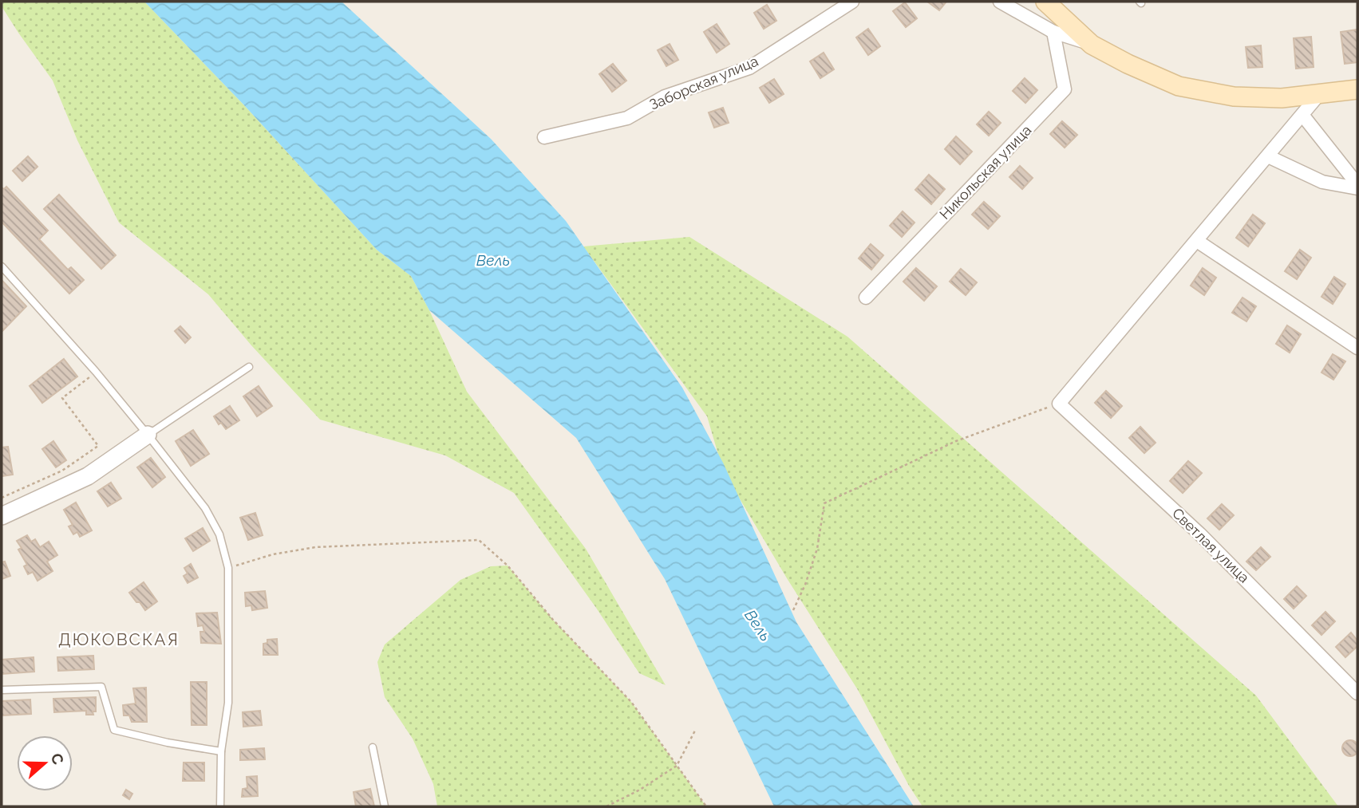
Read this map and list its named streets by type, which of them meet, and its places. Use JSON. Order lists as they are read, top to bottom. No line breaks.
{"streets":{"street":["Заборская улица","Никольская улица","Светлая улица"]},"districts":["ДЮКОВСКАЯ"],"water":["Вель"],"north":"right"}
